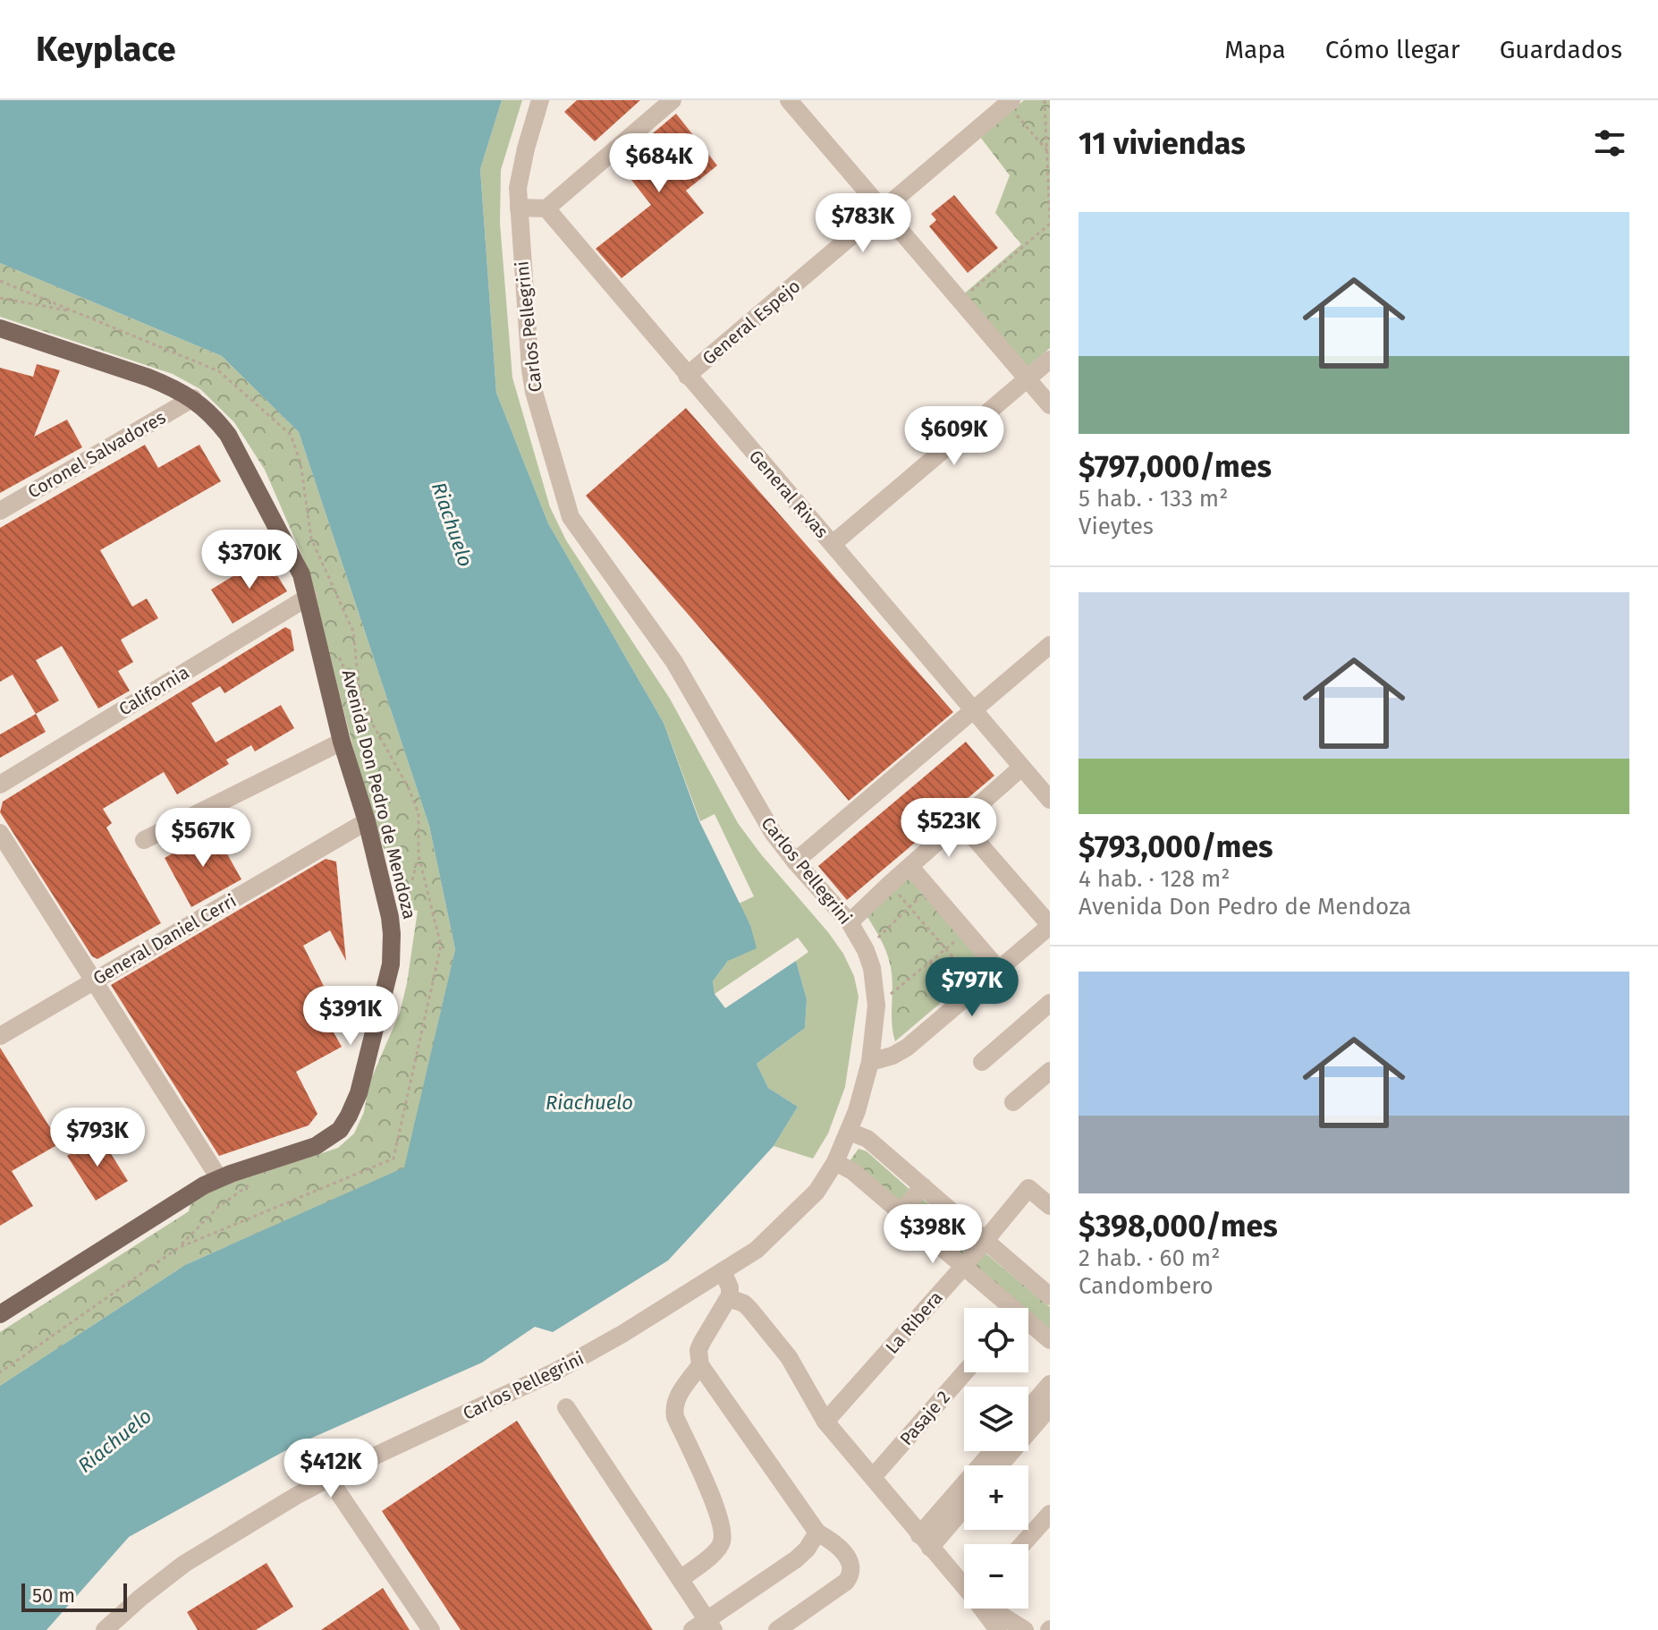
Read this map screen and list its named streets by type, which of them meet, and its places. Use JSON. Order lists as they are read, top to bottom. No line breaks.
{"streets":{"main road":["Avenida Don Pedro de Mendoza"],"street":["General Espejo","Carlos Pellegrini","Coronel Salvadores","General Rivas","California","General Daniel Cerri","La Ribera","Pasaje 2"]},"crossings":[["General Espejo","General Rivas"],["Coronel Salvadores","Avenida Don Pedro de Mendoza"],["California","Avenida Don Pedro de Mendoza"],["Avenida Don Pedro de Mendoza","General Daniel Cerri"]],"water":["Riachuelo"],"scale_bar":"50 m","page":{"header":"Keyplace","nav":["Mapa","Cómo llegar","Guardados"],"heading":"11 viviendas","price":["$684K","$783K","$609K","$370K","$523K","$567K","$797K","$391K","$793K","$398K","$412K"],"list":[{"name":"$797,000/mes","note":"5 hab. · 133 m² · Vieytes"},{"name":"$793,000/mes","note":"4 hab. · 128 m² · Avenida Don Pedro de Mendoza"},{"name":"$398,000/mes","note":"2 hab. · 60 m² · Candombero"}],"map_buttons":["+","−"],"scale":"50 m"}}
